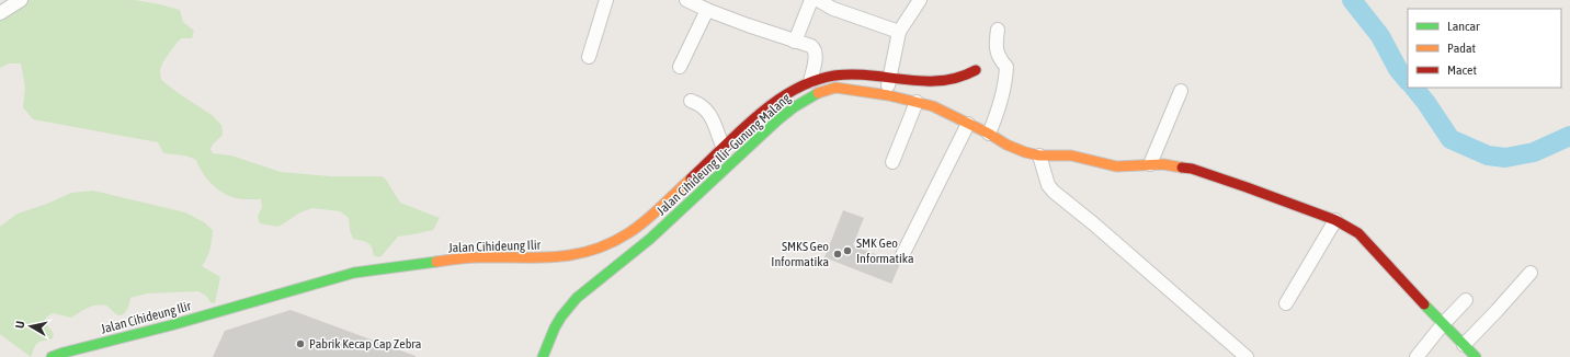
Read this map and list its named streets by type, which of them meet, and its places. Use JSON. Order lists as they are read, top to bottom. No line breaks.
{"streets":{"main road":["Jalan Cihideung Ilir–Gunung Malang","Jalan Cihideung Ilir"]},"crossings":[["Jalan Cihideung Ilir–Gunung Malang","Jalan Cihideung Ilir"]],"places":["SMK Geo Informatika","SMKS Geo Informatika","Pabrik Kecap Cap Zebra"],"legend":["Lancar","Padat","Macet"],"north":"left"}
